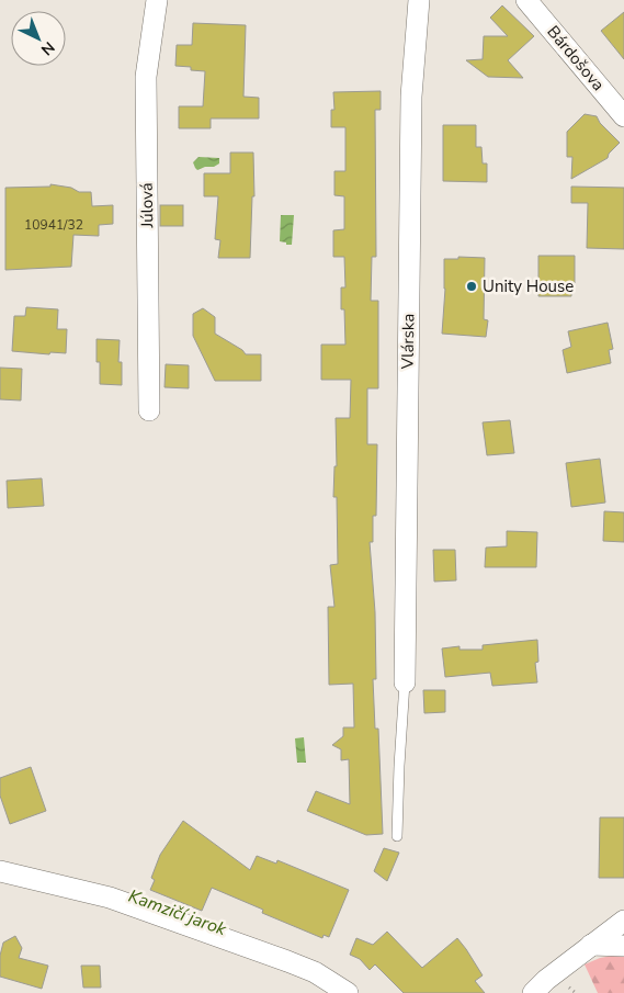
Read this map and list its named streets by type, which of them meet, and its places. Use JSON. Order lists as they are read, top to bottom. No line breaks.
{"streets":{"street":["Bárdošova","Júlová","Vlárska"]},"water":["Kamzičí jarok"],"places":["Unity House"],"house_numbers":["10941/32"],"north":"bottom right"}
